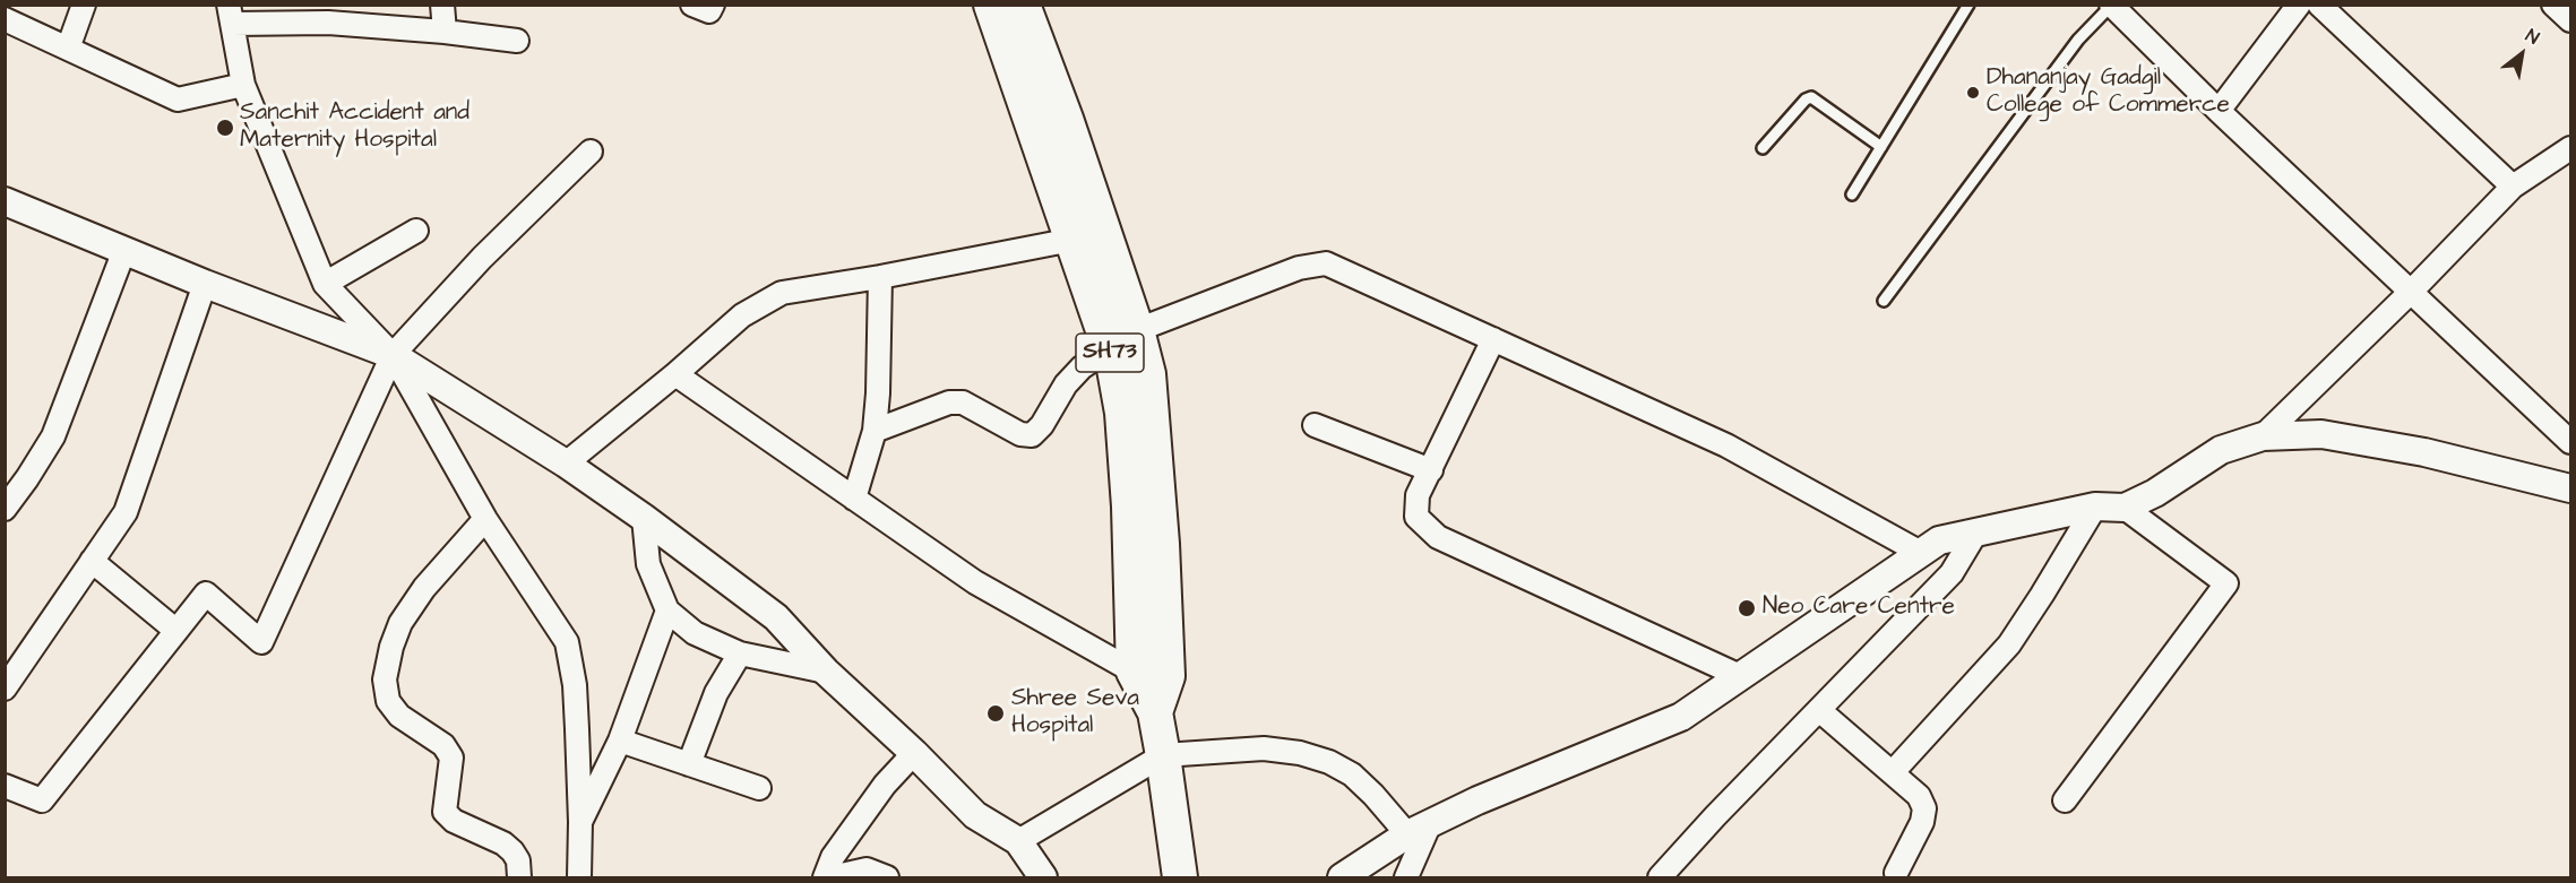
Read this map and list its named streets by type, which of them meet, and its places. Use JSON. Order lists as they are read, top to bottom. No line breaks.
{"streets":{"main road":["SH73"]},"places":["Dhananjay Gadgil College of Commerce","Sanchit Accident and Maternity Hospital","Neo Care Centre","Shree Seva Hospital"],"north":"top right"}
